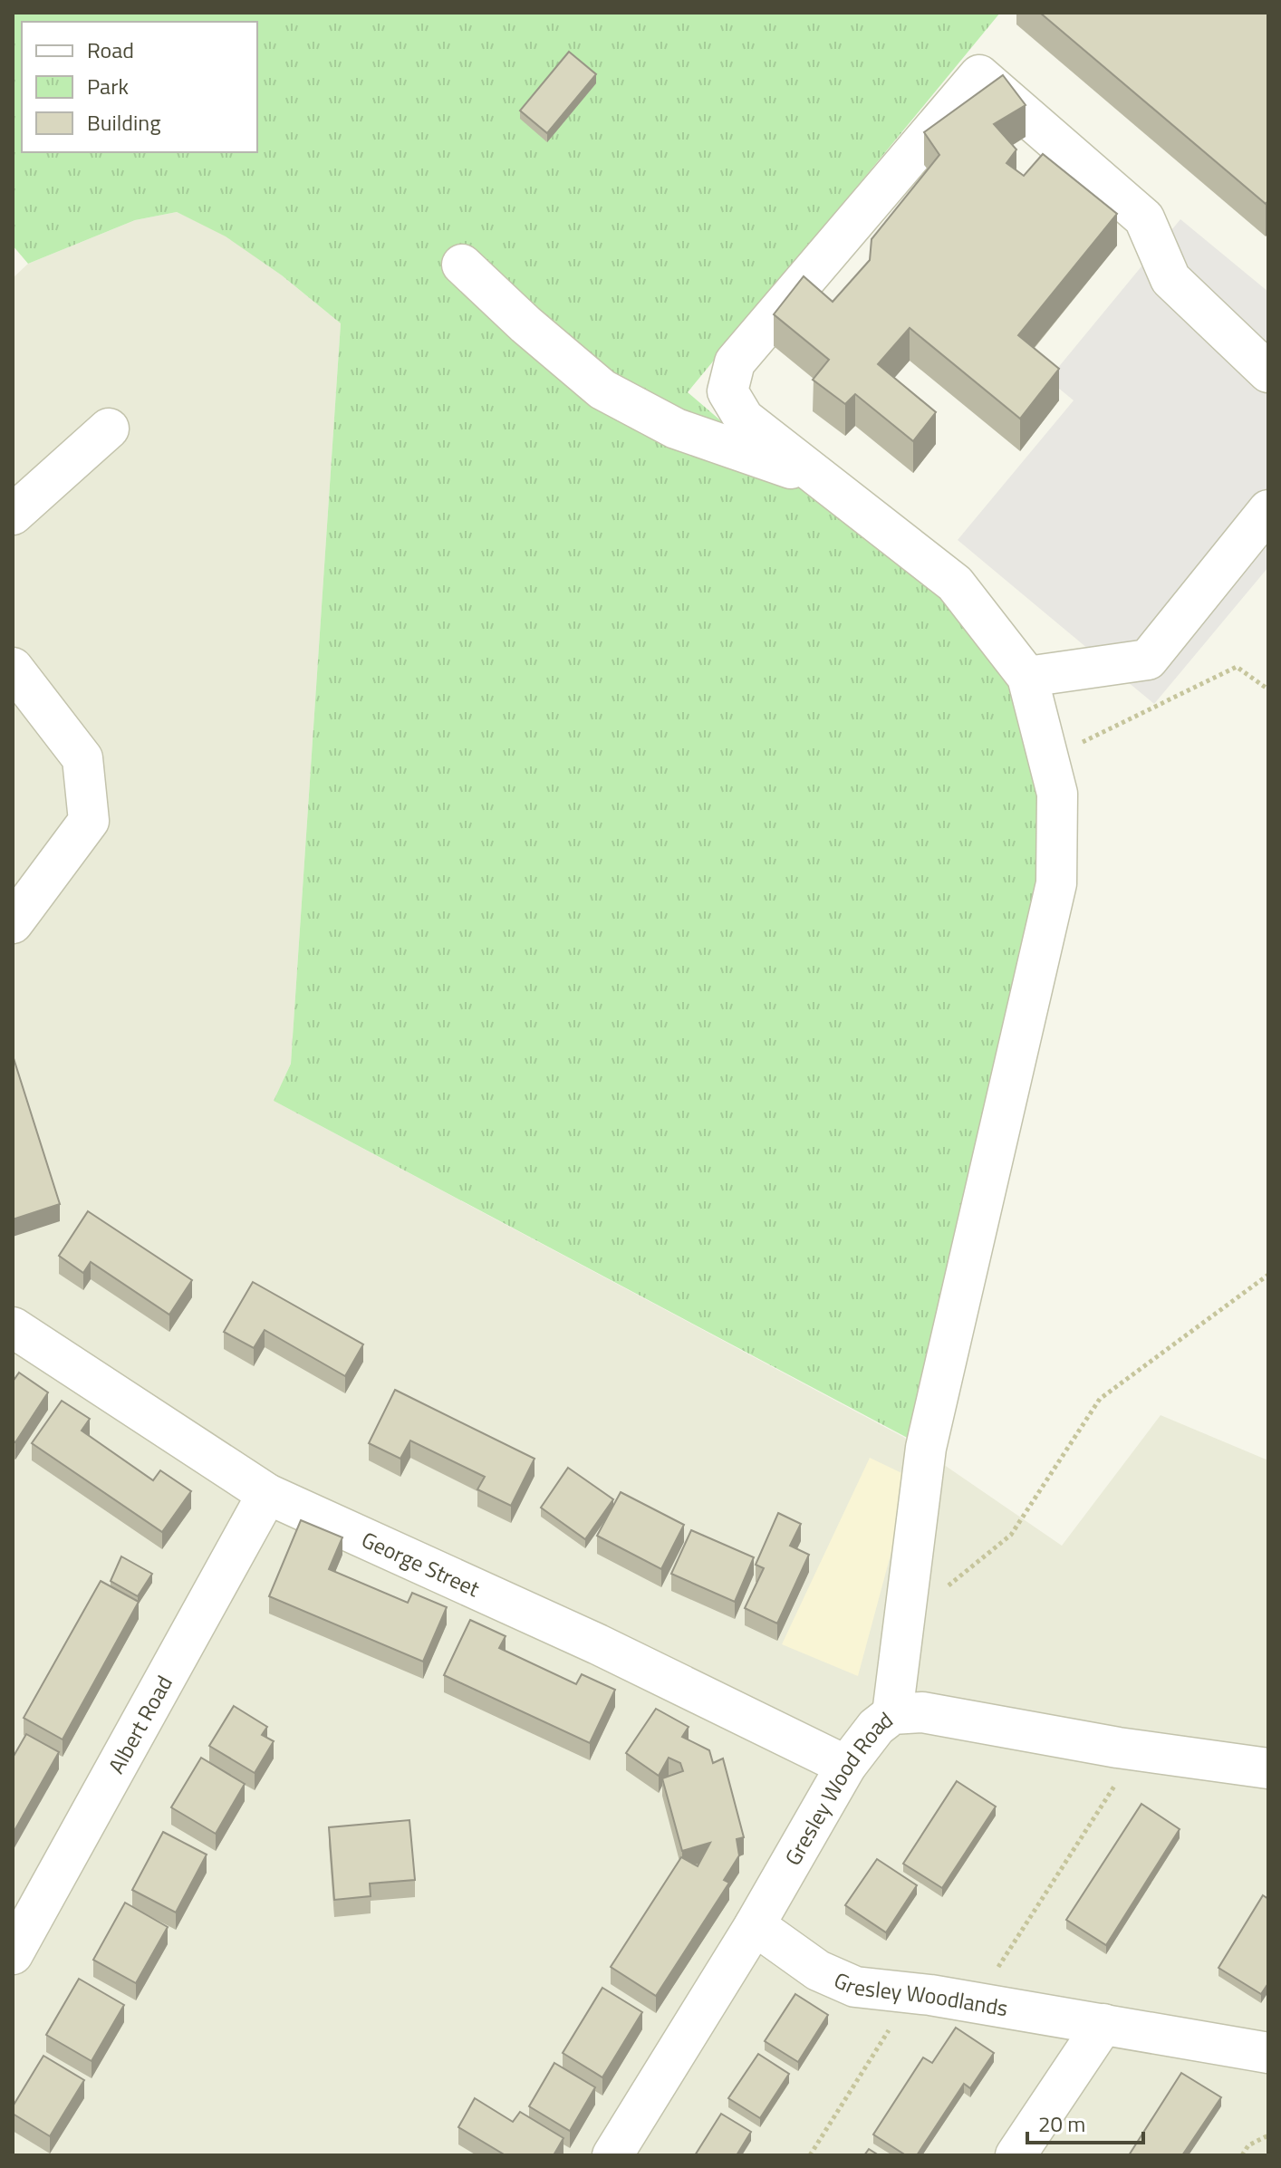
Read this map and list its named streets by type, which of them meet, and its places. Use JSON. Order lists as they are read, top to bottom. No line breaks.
{"streets":{"street":["George Street","Albert Road","Gresley Wood Road","Gresley Woodlands"]},"crossings":[["George Street","Albert Road"],["George Street","Gresley Wood Road"],["Gresley Wood Road","Gresley Woodlands"]],"legend":["Road","Park","Building"],"scale_bar":"20 m"}
